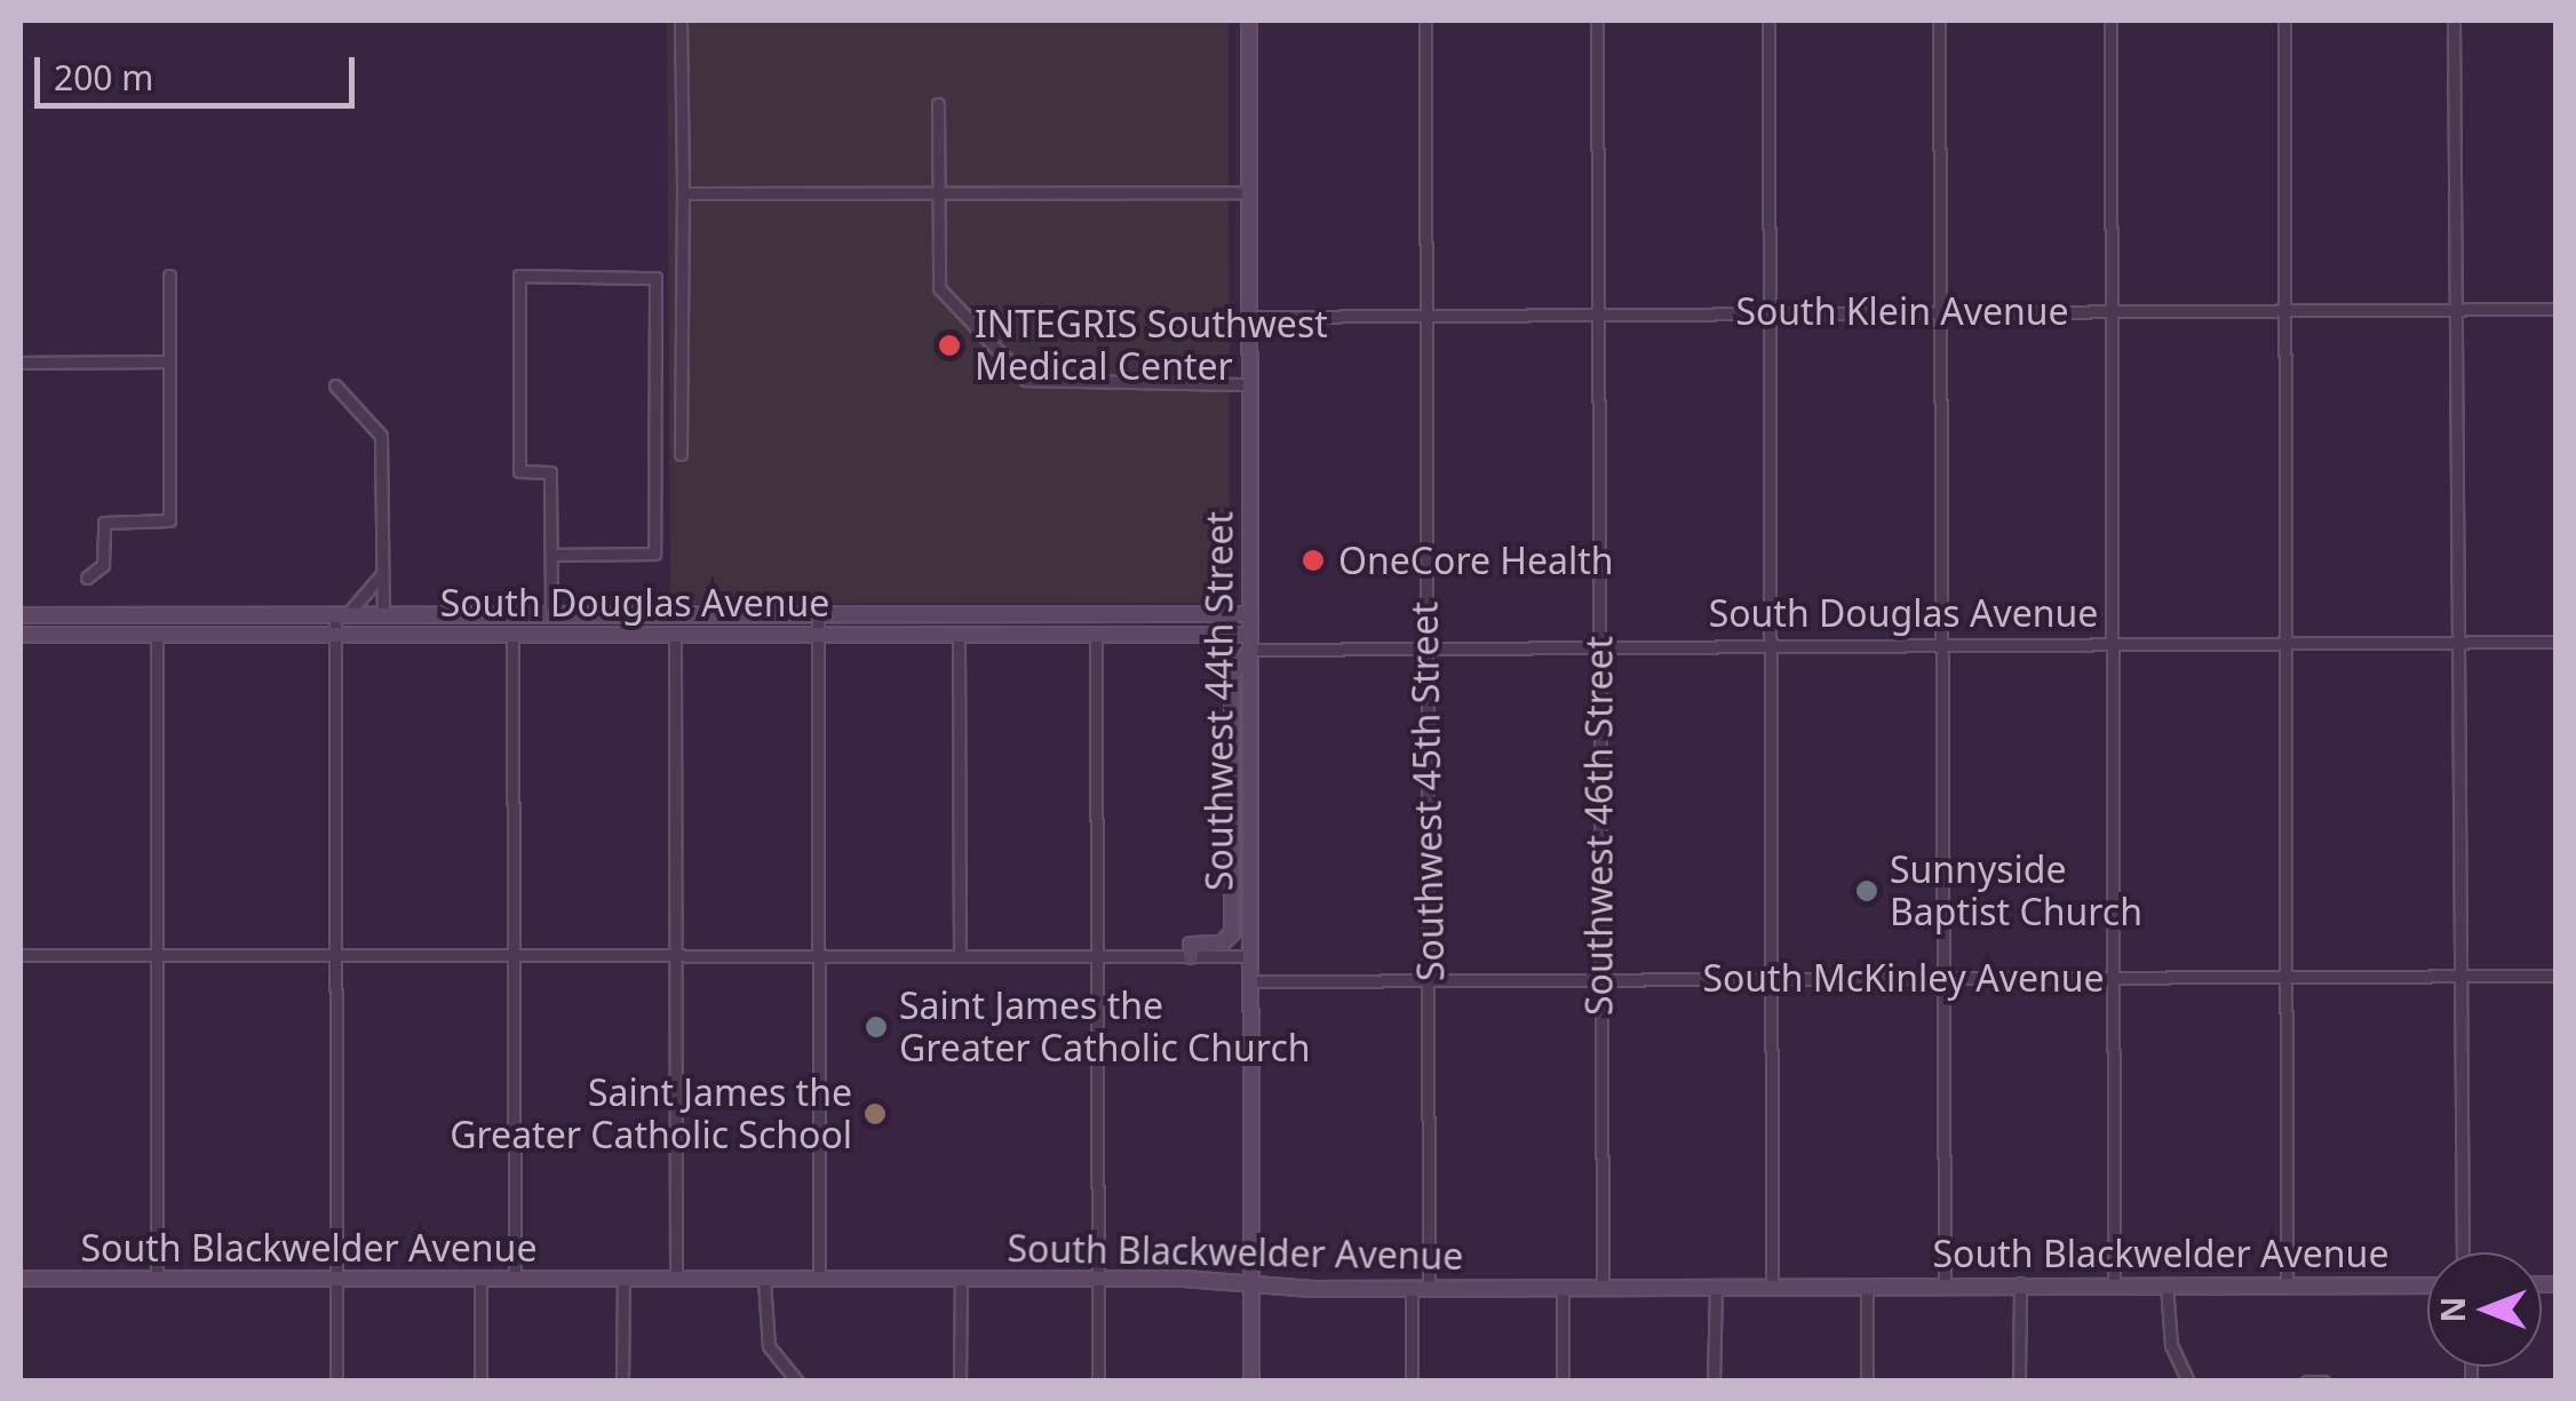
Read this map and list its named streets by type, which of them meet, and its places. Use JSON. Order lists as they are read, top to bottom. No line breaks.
{"streets":{"street":["South Klein Avenue","South Douglas Avenue","Southwest 44th Street","Southwest 45th Street","Southwest 46th Street","South McKinley Avenue","South Blackwelder Avenue"]},"crossings":[["South Klein Avenue","Southwest 44th Street"],["South Klein Avenue","Southwest 45th Street"],["South Klein Avenue","Southwest 46th Street"],["South Douglas Avenue","Southwest 44th Street"],["South Douglas Avenue","Southwest 45th Street"],["South Douglas Avenue","Southwest 46th Street"],["Southwest 44th Street","South McKinley Avenue"],["Southwest 44th Street","South Blackwelder Avenue"],["Southwest 45th Street","South McKinley Avenue"],["Southwest 45th Street","South Blackwelder Avenue"],["Southwest 46th Street","South McKinley Avenue"],["Southwest 46th Street","South Blackwelder Avenue"]],"places":["INTEGRIS Southwest Medical Center","OneCore Health","Sunnyside Baptist Church","Saint James the Greater Catholic Church","Saint James the Greater Catholic School"],"scale_bar":"200 m","north":"left"}
